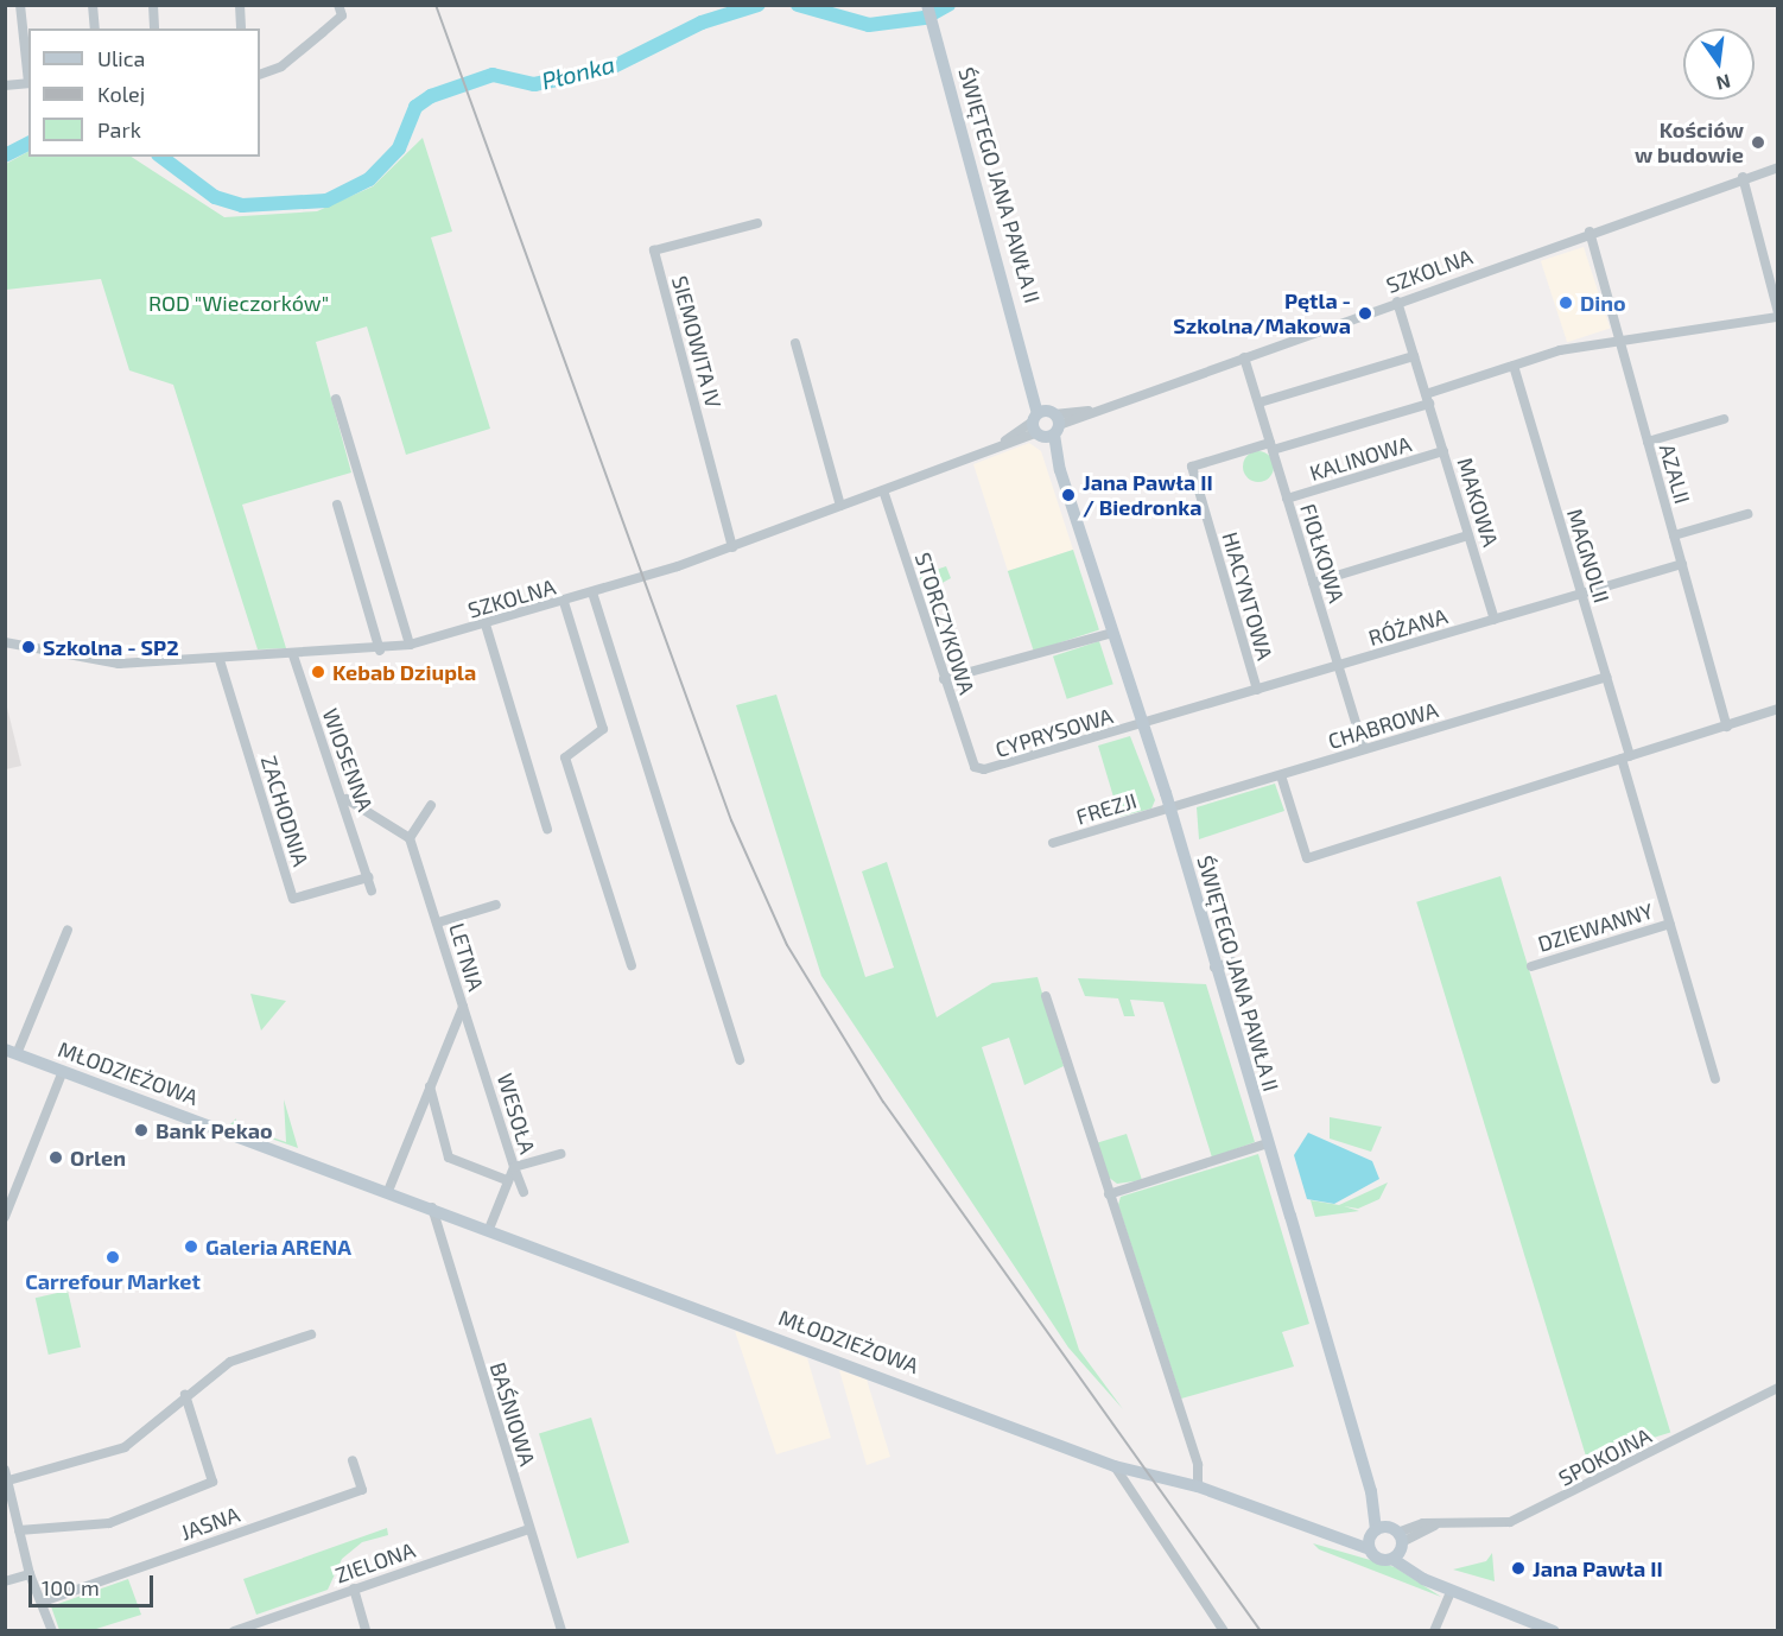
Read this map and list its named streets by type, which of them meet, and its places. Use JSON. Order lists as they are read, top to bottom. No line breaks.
{"streets":{"street":["ŚWIĘTEGO JANA PAWŁA II","SZKOLNA","SIEMOWITA IV","KALINOWA","AZALII","MAKOWA","FIOŁKOWA","MAGNOLII","HIACYNTOWA","STORCZYKOWA","RÓŻANA","CHABROWA","CYPRYSOWA","WIOSENNA","FREZJI","ZACHODNIA","DZIEWANNY","LETNIA","MŁODZIEŻOWA","WESOŁA","BAŚNIOWA","SPOKOJNA","JASNA","ZIELONA"]},"crossings":[["ŚWIĘTEGO JANA PAWŁA II","SZKOLNA"],["ŚWIĘTEGO JANA PAWŁA II","RÓŻANA"],["ŚWIĘTEGO JANA PAWŁA II","CHABROWA"],["ŚWIĘTEGO JANA PAWŁA II","CYPRYSOWA"],["ŚWIĘTEGO JANA PAWŁA II","FREZJI"],["ŚWIĘTEGO JANA PAWŁA II","MŁODZIEŻOWA"],["ŚWIĘTEGO JANA PAWŁA II","SPOKOJNA"],["SZKOLNA","SIEMOWITA IV"],["SZKOLNA","AZALII"],["SZKOLNA","MAKOWA"],["SZKOLNA","FIOŁKOWA"],["SZKOLNA","STORCZYKOWA"],["SZKOLNA","WIOSENNA"],["SZKOLNA","ZACHODNIA"],["KALINOWA","MAKOWA"],["KALINOWA","FIOŁKOWA"],["AZALII","RÓŻANA"],["MAKOWA","RÓŻANA"],["FIOŁKOWA","HIACYNTOWA"],["FIOŁKOWA","RÓŻANA"],["FIOŁKOWA","CHABROWA"],["MAGNOLII","RÓŻANA"],["MAGNOLII","CHABROWA"],["MAGNOLII","DZIEWANNY"],["HIACYNTOWA","RÓŻANA"],["STORCZYKOWA","CYPRYSOWA"],["RÓŻANA","CYPRYSOWA"],["CHABROWA","FREZJI"],["WIOSENNA","ZACHODNIA"],["LETNIA","MŁODZIEŻOWA"],["LETNIA","WESOŁA"],["MŁODZIEŻOWA","WESOŁA"],["MŁODZIEŻOWA","BAŚNIOWA"],["MŁODZIEŻOWA","SPOKOJNA"],["BAŚNIOWA","ZIELONA"]],"water":["Płonka"],"parks":["ROD \"Wieczorków\""],"places":["Kościów w budowie","Dino","Pętla - Szkolna/Makowa","Jana Pawła II / Biedronka","Szkolna - SP2","Kebab Dziupla","Bank Pekao","Orlen","Galeria ARENA","Carrefour Market","Jana Pawła II"],"legend":["Ulica","Kolej","Park"],"scale_bar":"100 m","north":"bottom"}
